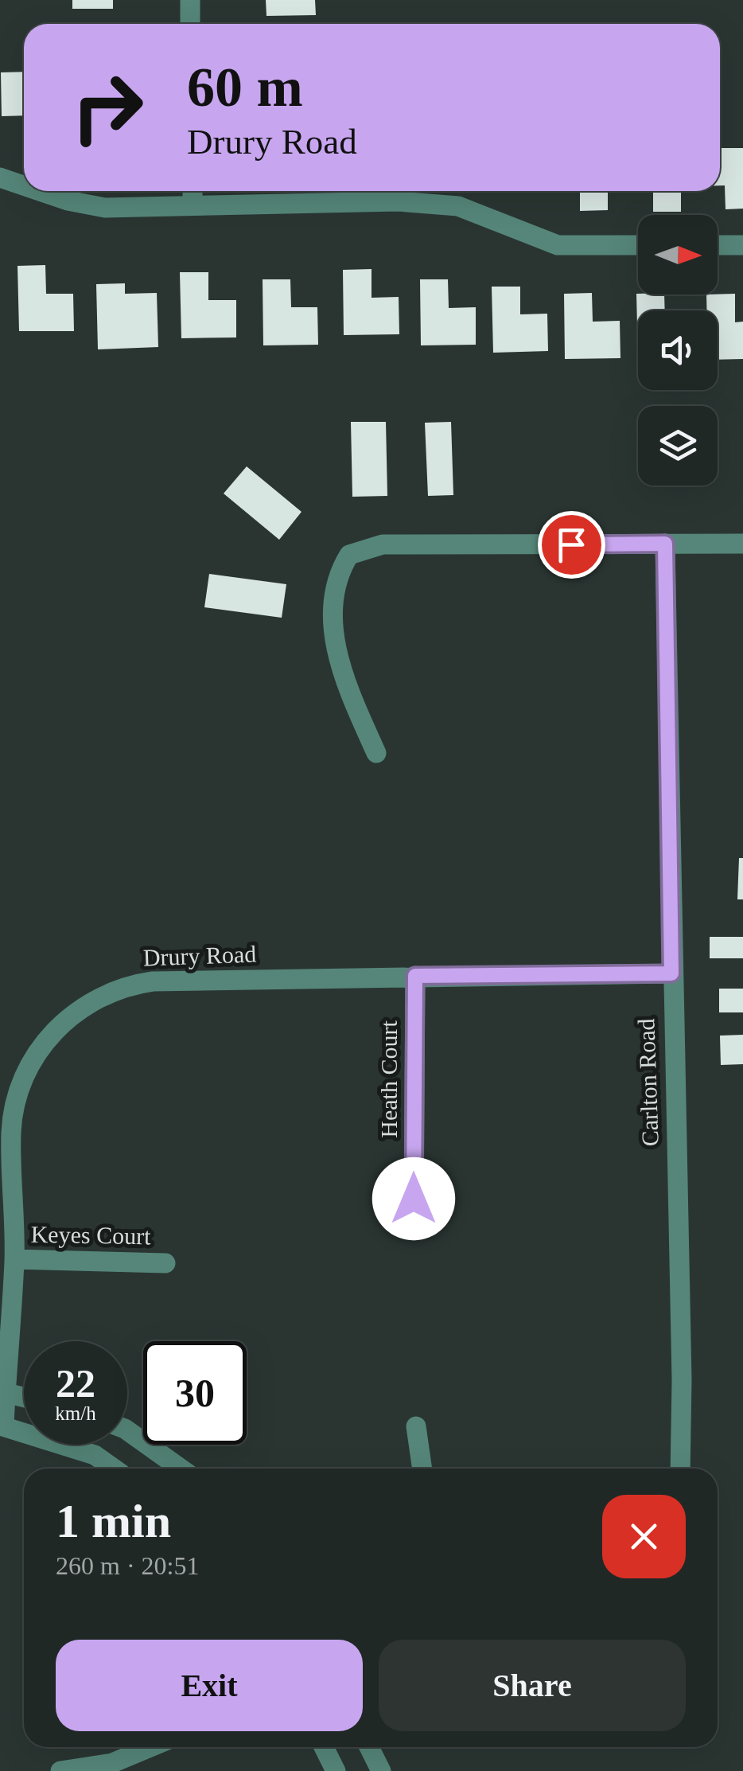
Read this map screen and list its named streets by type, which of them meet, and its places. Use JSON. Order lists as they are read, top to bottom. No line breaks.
{"streets":{"street":["Drury Road","Heath Court","Carlton Road","Keyes Court"]},"crossings":[["Drury Road","Heath Court"],["Drury Road","Carlton Road"],["Drury Road","Keyes Court"]],"north":"right","page":{"turn":["60 m","Drury Road"],"speed":"22 km/h","limit":"30","heading":["1 min","260 m · 20:51"],"buttons":["Exit","Share"]}}
